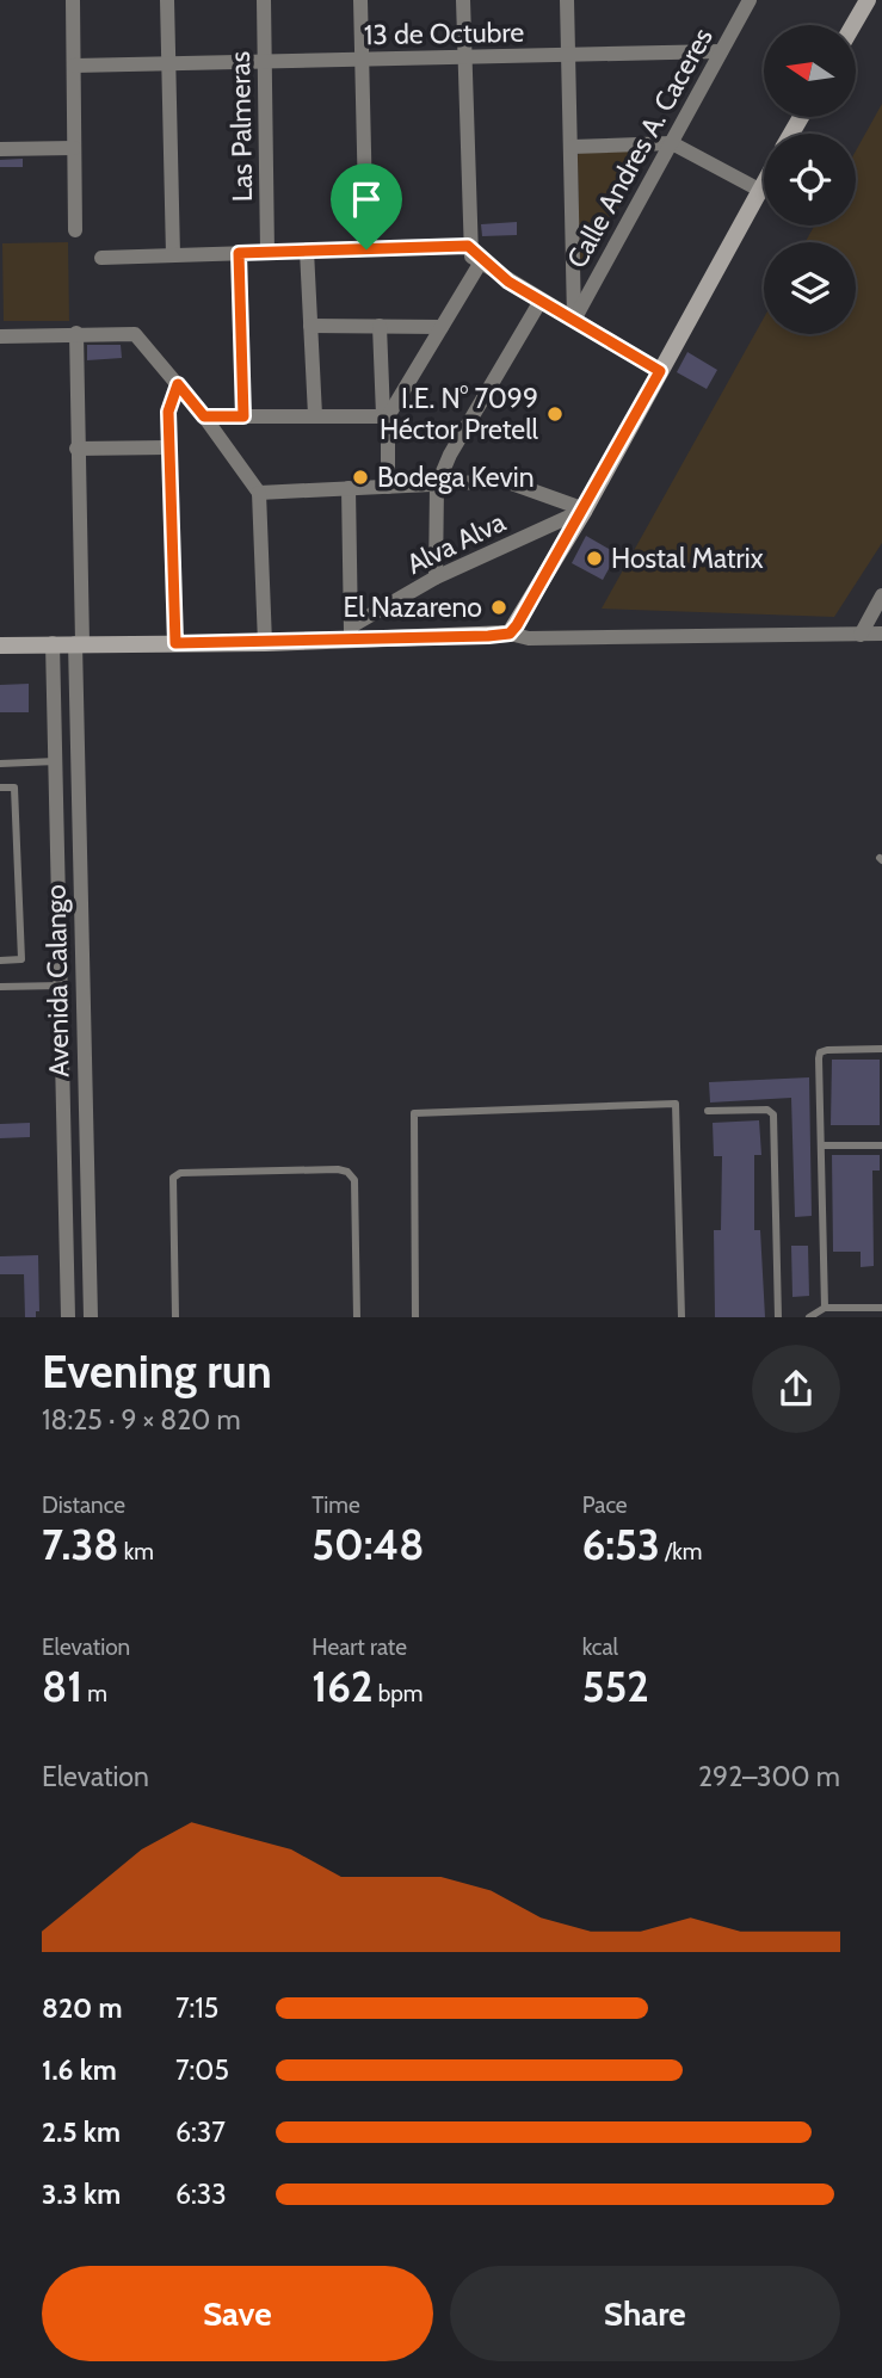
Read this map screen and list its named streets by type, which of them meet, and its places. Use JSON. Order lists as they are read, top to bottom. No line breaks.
{"streets":{"street":["13 de Octubre","Las Palmeras","Calle Andres A. Caceres","Alva Alva","Avenida Calango"]},"crossings":[["13 de Octubre","Las Palmeras"],["13 de Octubre","Calle Andres A. Caceres"]],"places":["I.E. N° 7099 Héctor Pretell","Bodega Kevin","Hostal Matrix","El Nazareno"],"north":"left","page":{"heading":["Evening run","18:25 · 9 × 820 m"],"stats":[["Distance","7.38 km"],["Time","50:48"],["Pace","6:53 /km"],["Elevation","81 m"],["Heart rate","162 bpm"],["kcal","552"]],"chart":["Elevation","292–300 m"],"list":[{"name":"820 m","note":"7:15"},{"name":"1.6 km","note":"7:05"},{"name":"2.5 km","note":"6:37"},{"name":"3.3 km","note":"6:33"}],"buttons":["Save","Share"]}}
